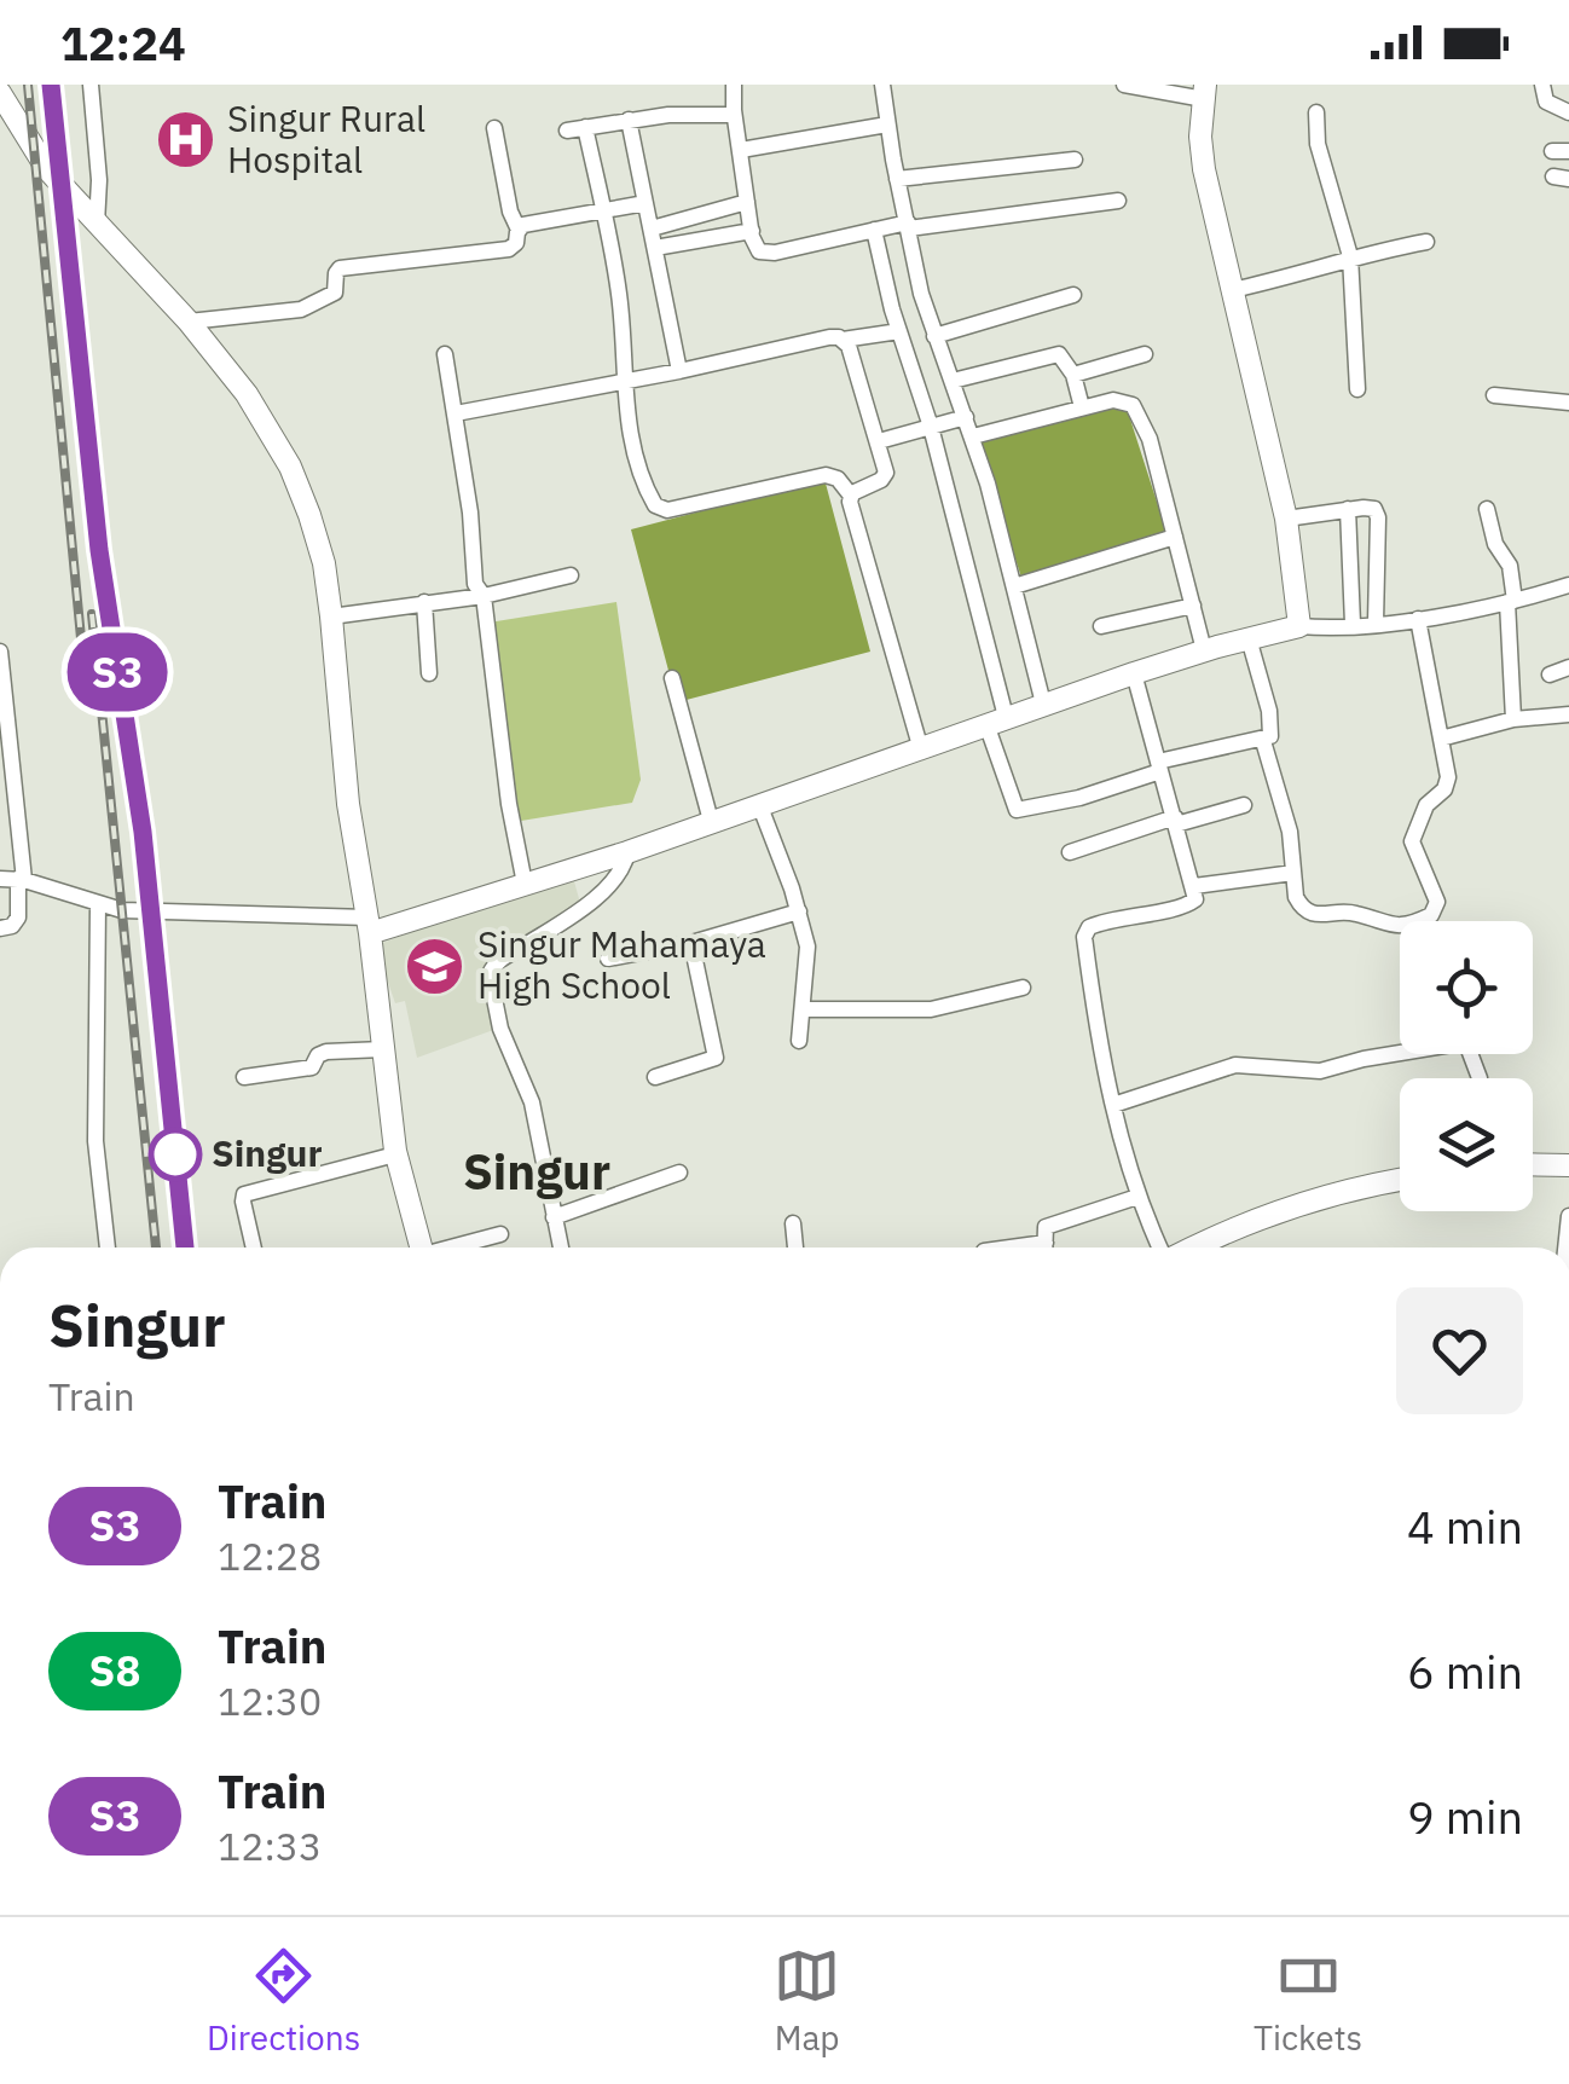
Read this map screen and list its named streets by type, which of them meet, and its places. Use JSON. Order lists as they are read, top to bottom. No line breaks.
{"districts":["Singur"],"places":{"hospital":["Singur Rural Hospital"],"school or university":["Singur Mahamaya High School"],"other":["Singur"]},"page":{"status":"12:24","on_map":"S3","heading":["Singur","Train"],"list":[{"mark":"S3","name":"Train","note":"12:28","value":"4 min"},{"mark":"S8","name":"Train","note":"12:30","value":"6 min"},{"mark":"S3","name":"Train","note":"12:33","value":"9 min"}],"tabs":["Directions","Map","Tickets"]}}
